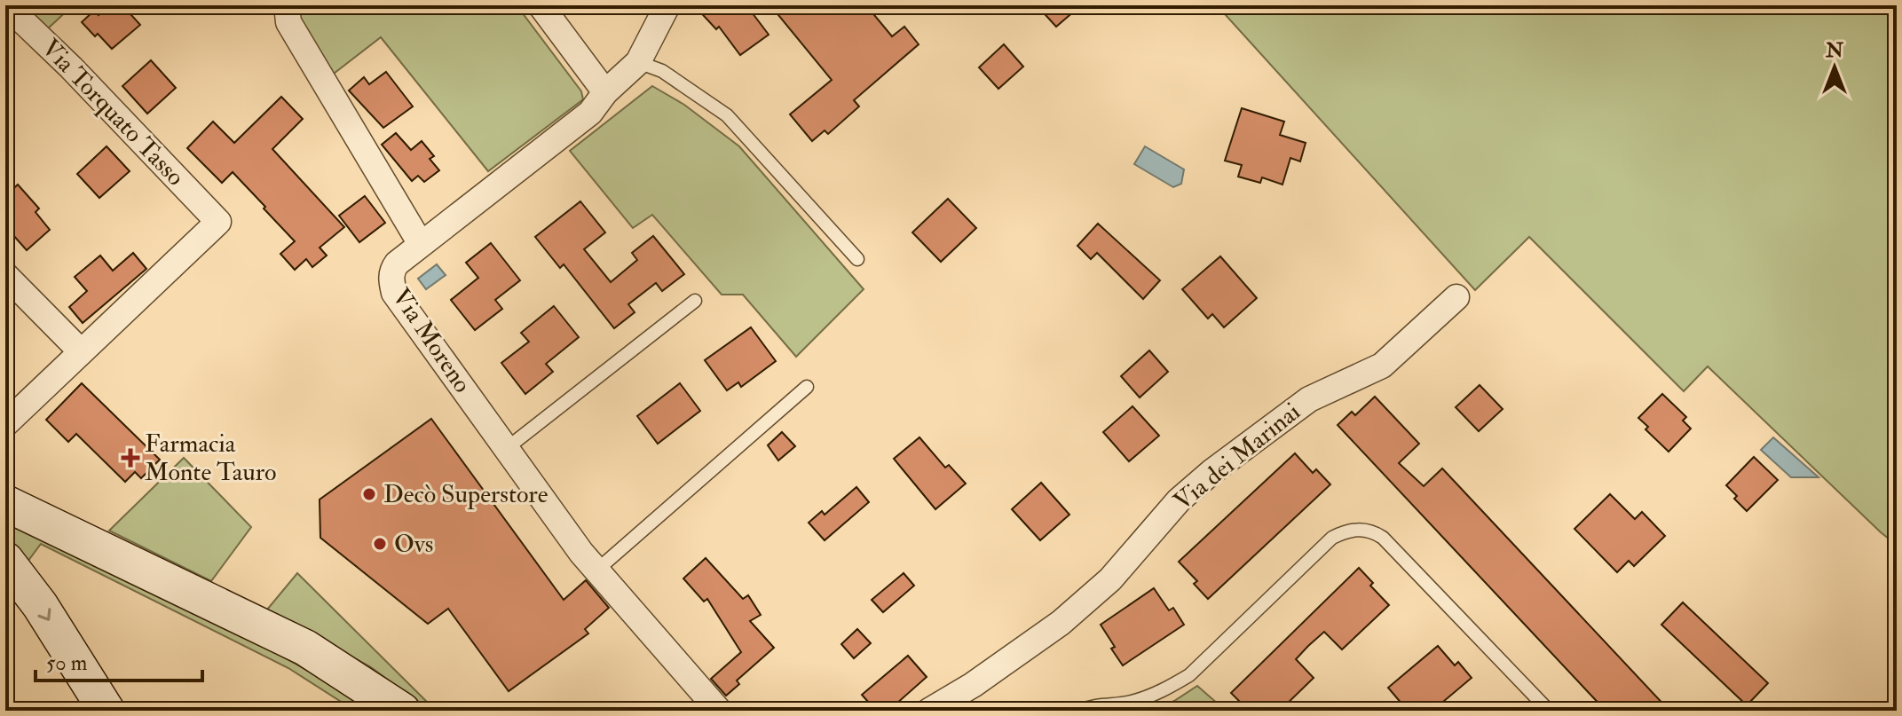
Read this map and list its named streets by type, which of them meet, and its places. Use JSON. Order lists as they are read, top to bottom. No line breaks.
{"streets":{"street":["Via Torquato Tasso","Via Moreno","Via dei Marinai"]},"places":{"health":["Farmacia Monte Tauro"],"other":["Decò Superstore","Ovs"]},"scale_bar":"50 m","north":"top"}
